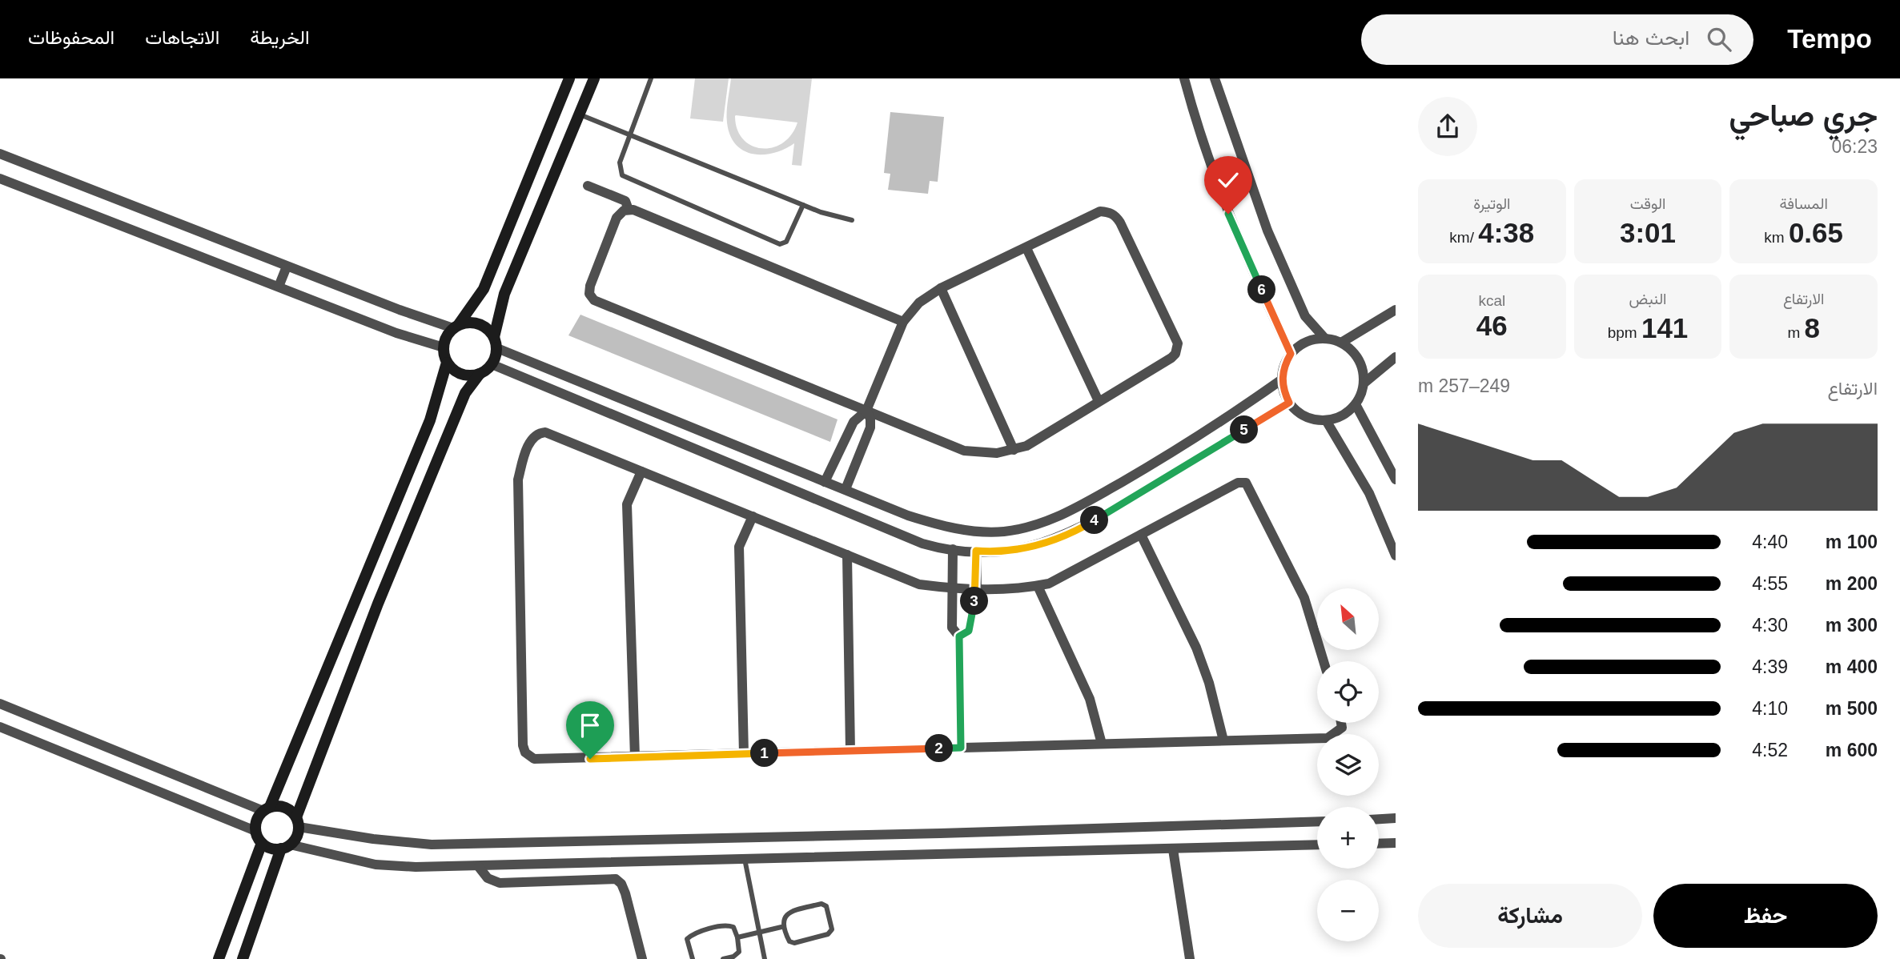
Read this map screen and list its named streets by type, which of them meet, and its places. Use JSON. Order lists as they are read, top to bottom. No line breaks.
{"north":"top left","page":{"header":"Tempo","search":"ابحث هنا","nav":["الخريطة","الاتجاهات","المحفوظات"],"heading":["جري صباحي","06:23"],"stats":[["المسافة","0.65 km"],["الوقت","3:01"],["الوتيرة","4:38 /km"],["الارتفاع","8 m"],["النبض","141 bpm"],["kcal","46"]],"pins":["6","5","4","3","2","1"],"chart":["الارتفاع","249–257 m"],"list":[{"name":"100 m","note":"4:40"},{"name":"200 m","note":"4:55"},{"name":"300 m","note":"4:30"},{"name":"400 m","note":"4:39"},{"name":"500 m","note":"4:10"},{"name":"600 m","note":"4:52"}],"map_buttons":["+","−"],"buttons":["حفظ","مشاركة"]}}
